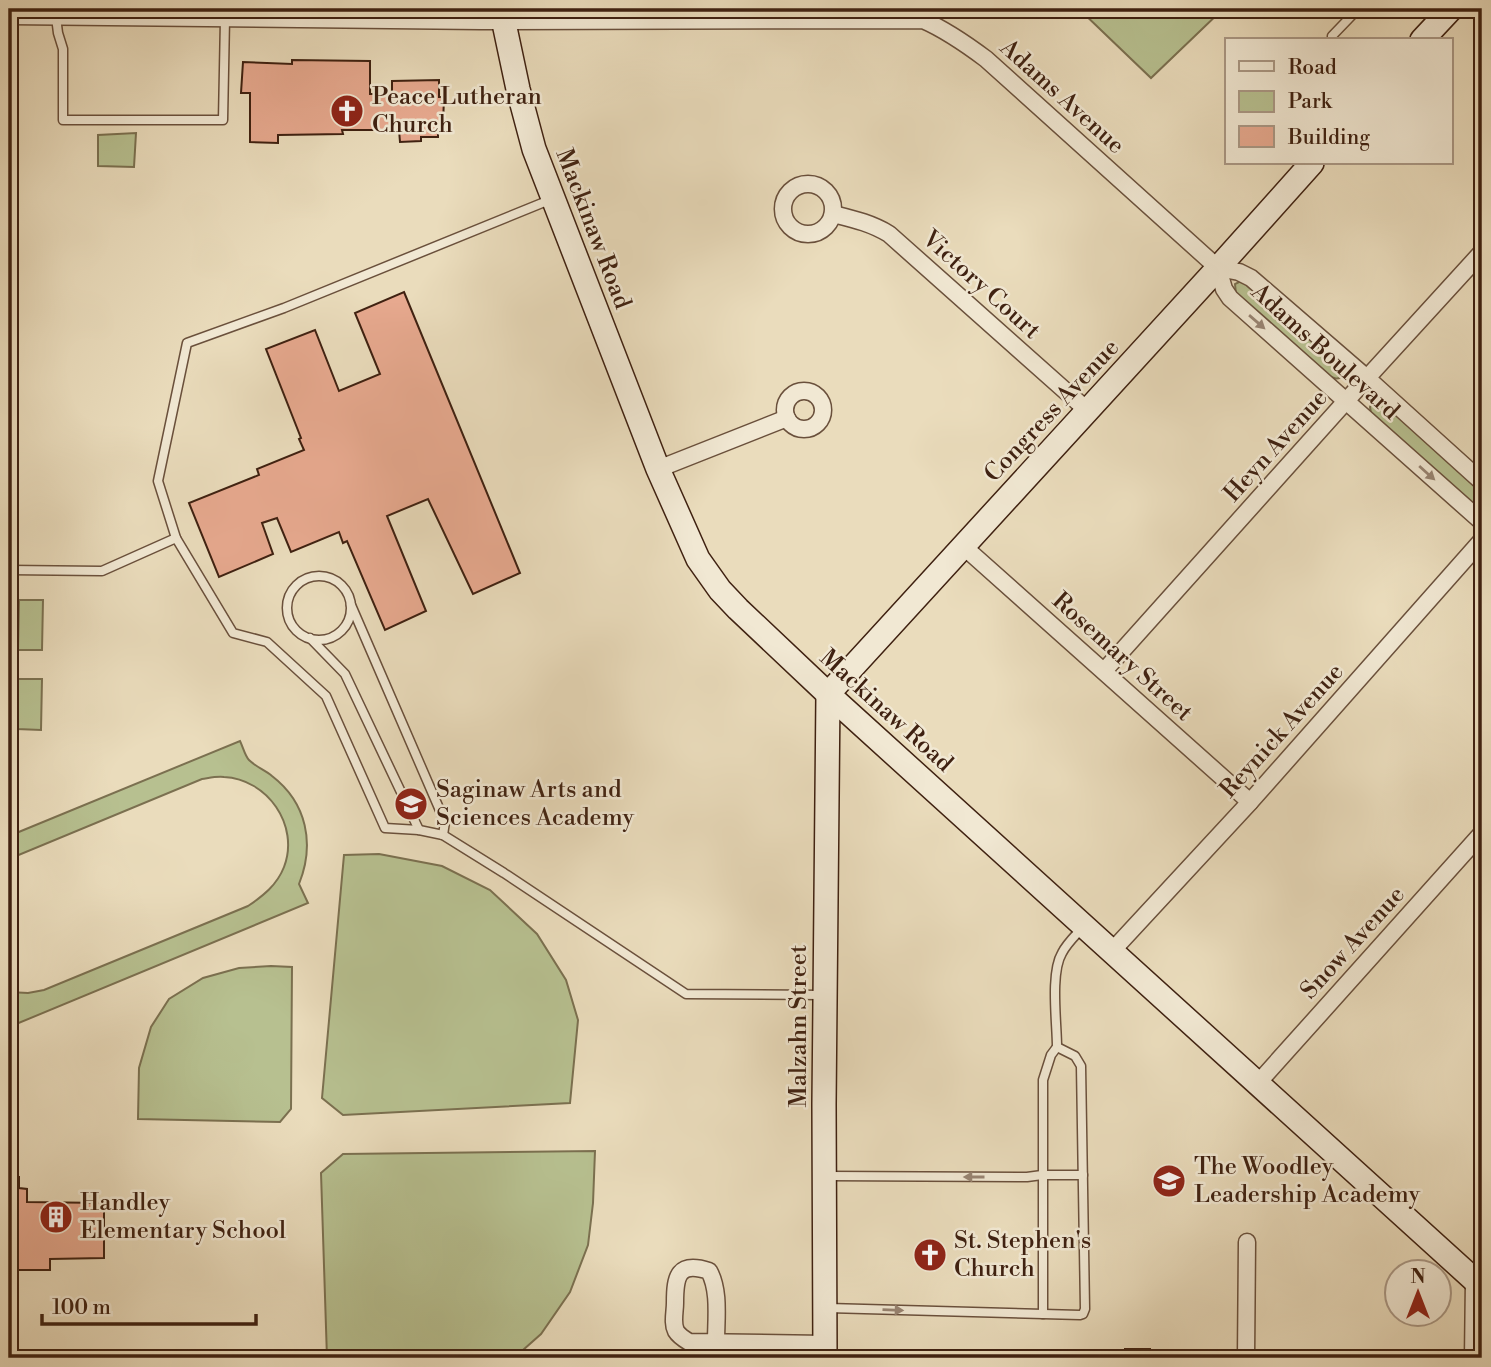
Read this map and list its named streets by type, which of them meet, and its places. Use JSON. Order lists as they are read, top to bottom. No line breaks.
{"streets":{"street":["Adams Avenue","Mackinaw Road","Victory Court","Adams Boulevard","Congress Avenue","Heyn Avenue","Rosemary Street","Reynick Avenue","Snow Avenue","Malzahn Street"]},"crossings":[["Adams Avenue","Mackinaw Road"],["Adams Avenue","Adams Boulevard"],["Adams Avenue","Congress Avenue"],["Mackinaw Road","Congress Avenue"],["Mackinaw Road","Reynick Avenue"],["Mackinaw Road","Snow Avenue"],["Mackinaw Road","Malzahn Street"],["Victory Court","Congress Avenue"],["Adams Boulevard","Congress Avenue"],["Adams Boulevard","Heyn Avenue"],["Congress Avenue","Rosemary Street"],["Congress Avenue","Malzahn Street"],["Heyn Avenue","Rosemary Street"],["Rosemary Street","Reynick Avenue"]],"places":{"church":["Peace Lutheran Church","St. Stephen's Church"],"school or university":["Saginaw Arts and Sciences Academy","The Woodley Leadership Academy"],"building":["Handley Elementary School"]},"legend":["Road","Park","Building"],"scale_bar":"100 m","north":"top"}
